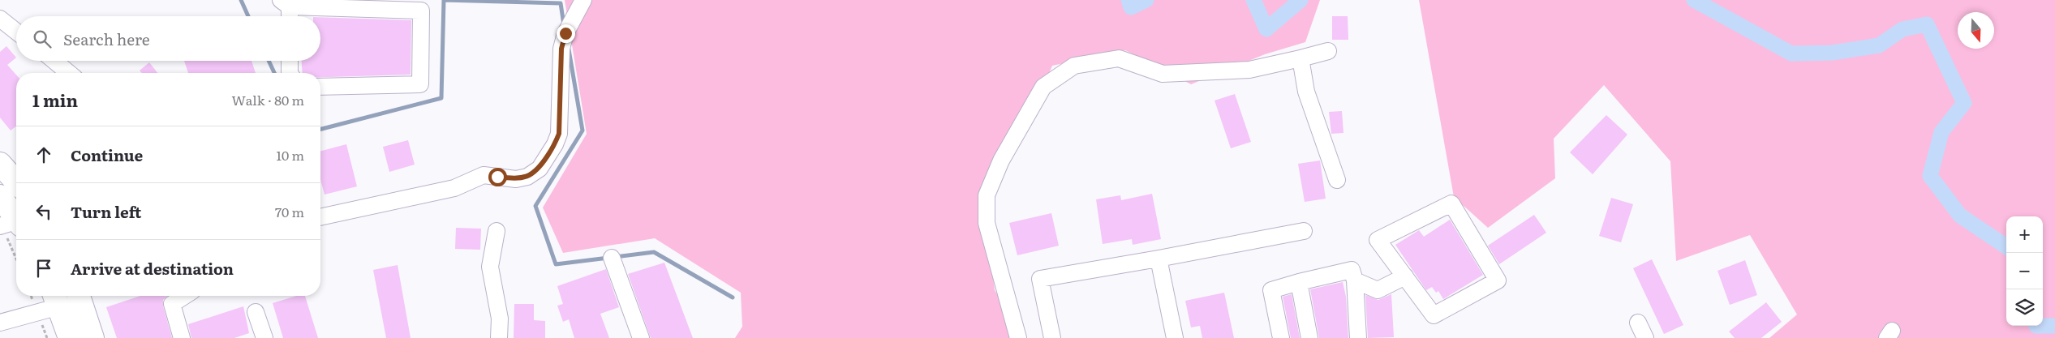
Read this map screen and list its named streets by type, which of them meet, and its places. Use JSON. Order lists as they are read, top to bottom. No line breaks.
{"north":"bottom","page":{"search":"Search here","heading":["1 min","Walk · 80 m"],"list":[["Continue","10 m"],["Turn left","70 m"],"Arrive at destination"],"map_buttons":["+","−"]}}
